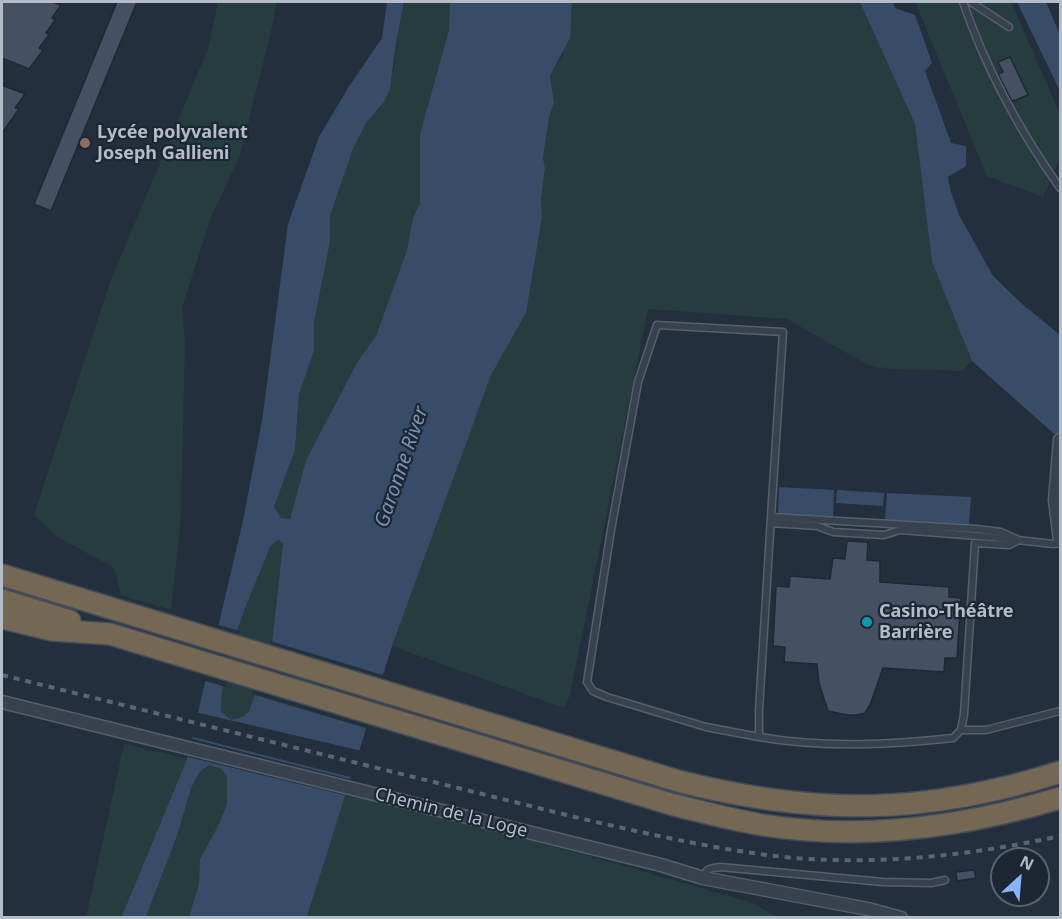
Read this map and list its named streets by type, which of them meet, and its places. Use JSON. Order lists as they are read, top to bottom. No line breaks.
{"streets":{"street":["Chemin de la Loge"]},"water":["Garonne River"],"places":["Lycée polyvalent Joseph Gallieni","Casino-Théâtre Barrière"],"north":"top right"}
